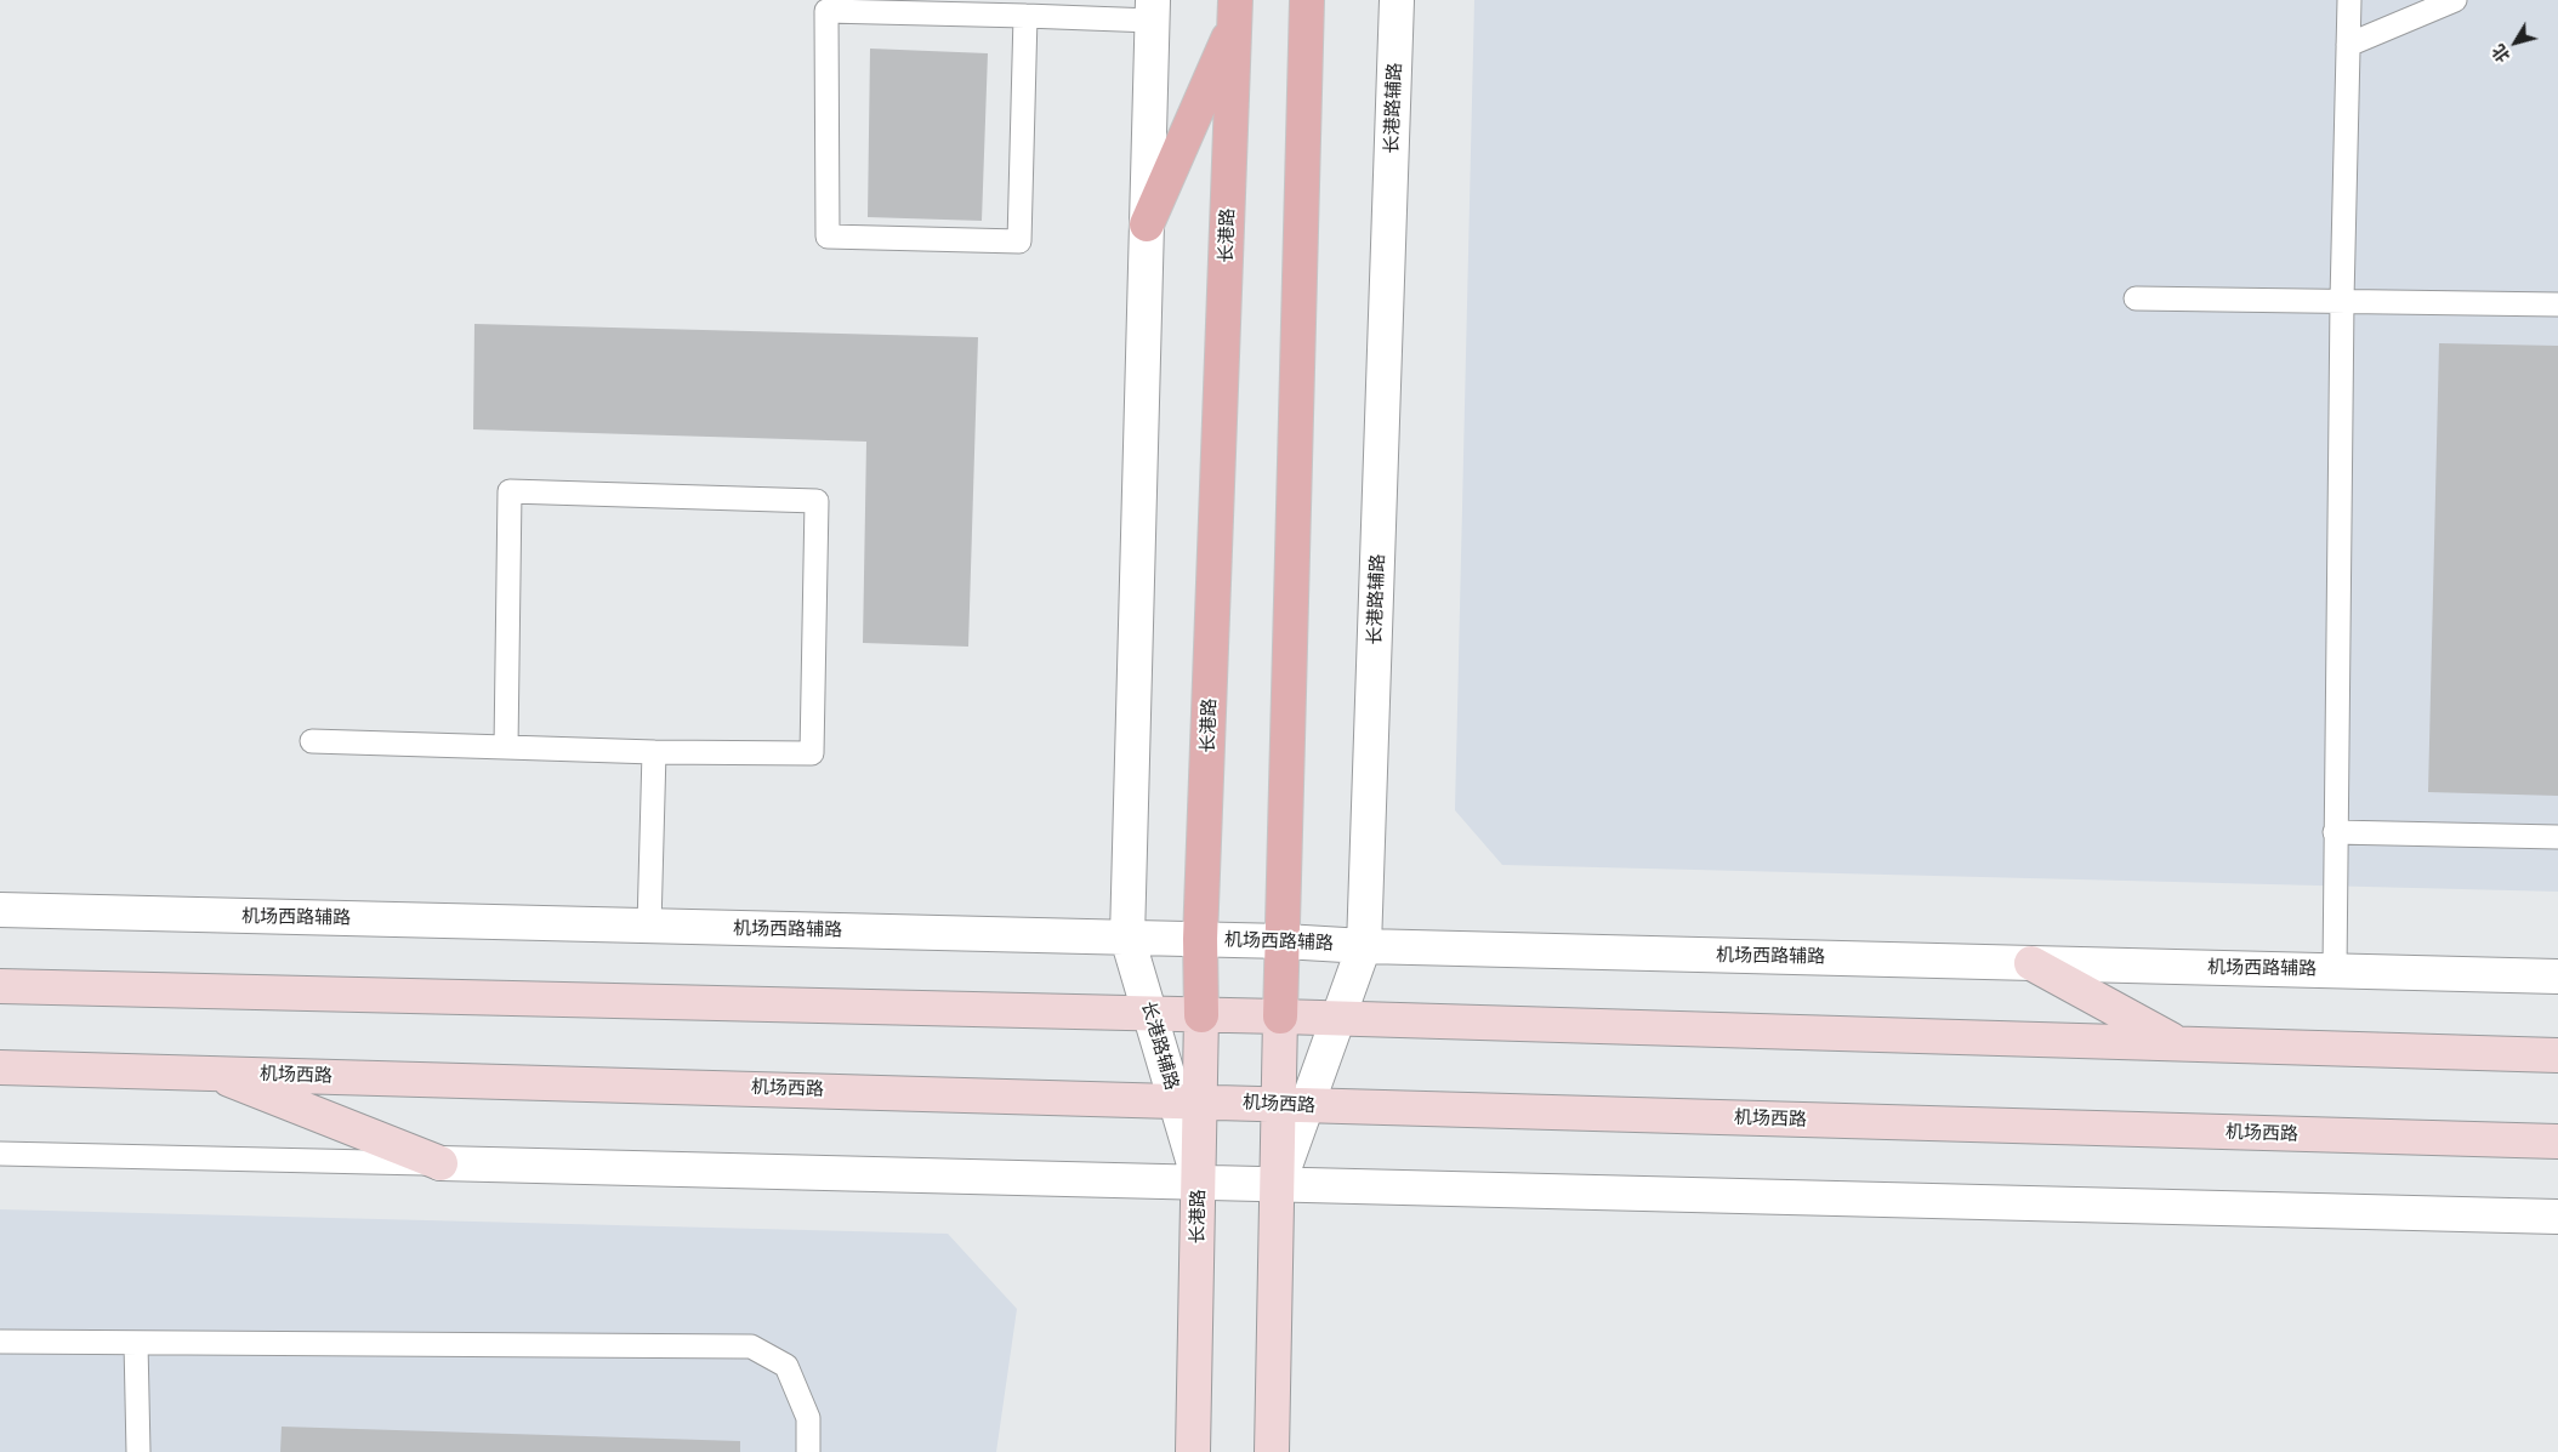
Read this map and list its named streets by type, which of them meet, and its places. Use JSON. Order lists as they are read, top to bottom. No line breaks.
{"streets":{"main road":["长港路","机场西路"],"street":["长港路辅路","机场西路辅路"]},"crossings":[["长港路辅路","长港路"],["长港路辅路","机场西路辅路"],["长港路辅路","机场西路"],["长港路","机场西路辅路"],["长港路","机场西路"]],"north":"bottom left"}
